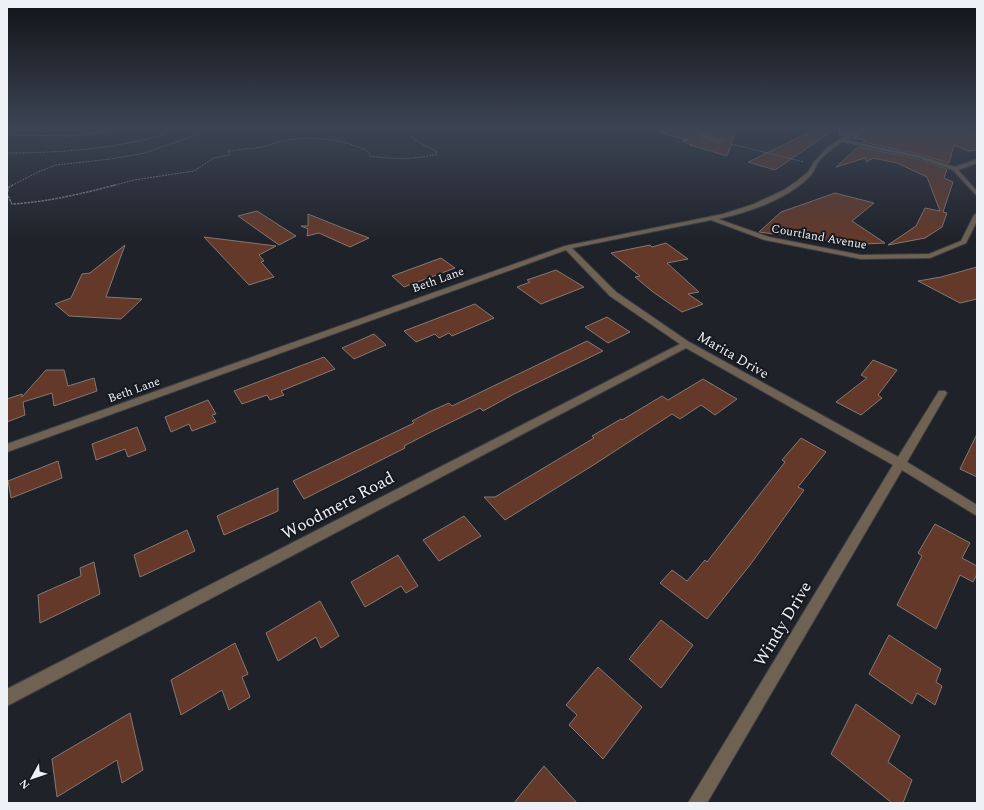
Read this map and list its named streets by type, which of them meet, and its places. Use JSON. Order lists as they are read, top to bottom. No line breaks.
{"streets":{"street":["Courtland Avenue","Beth Lane","Marita Drive","Woodmere Road","Windy Drive"]},"crossings":[["Courtland Avenue","Beth Lane"],["Beth Lane","Marita Drive"],["Marita Drive","Woodmere Road"],["Marita Drive","Windy Drive"]],"north":"bottom left"}
